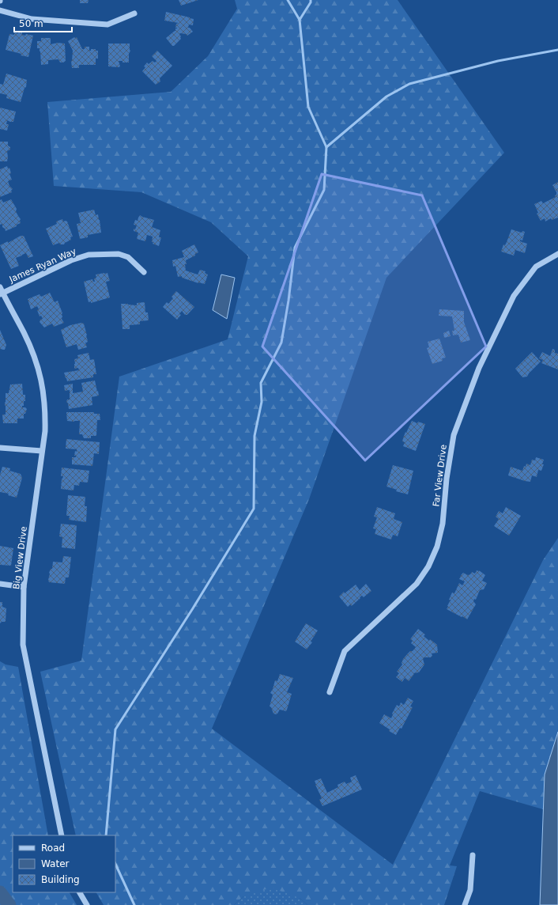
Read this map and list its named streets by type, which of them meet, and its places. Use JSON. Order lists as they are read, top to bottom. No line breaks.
{"streets":{"street":["James Ryan Way","Far View Drive","Big View Drive"]},"crossings":[["James Ryan Way","Big View Drive"]],"legend":["Road","Water","Building"],"scale_bar":"50 m"}
